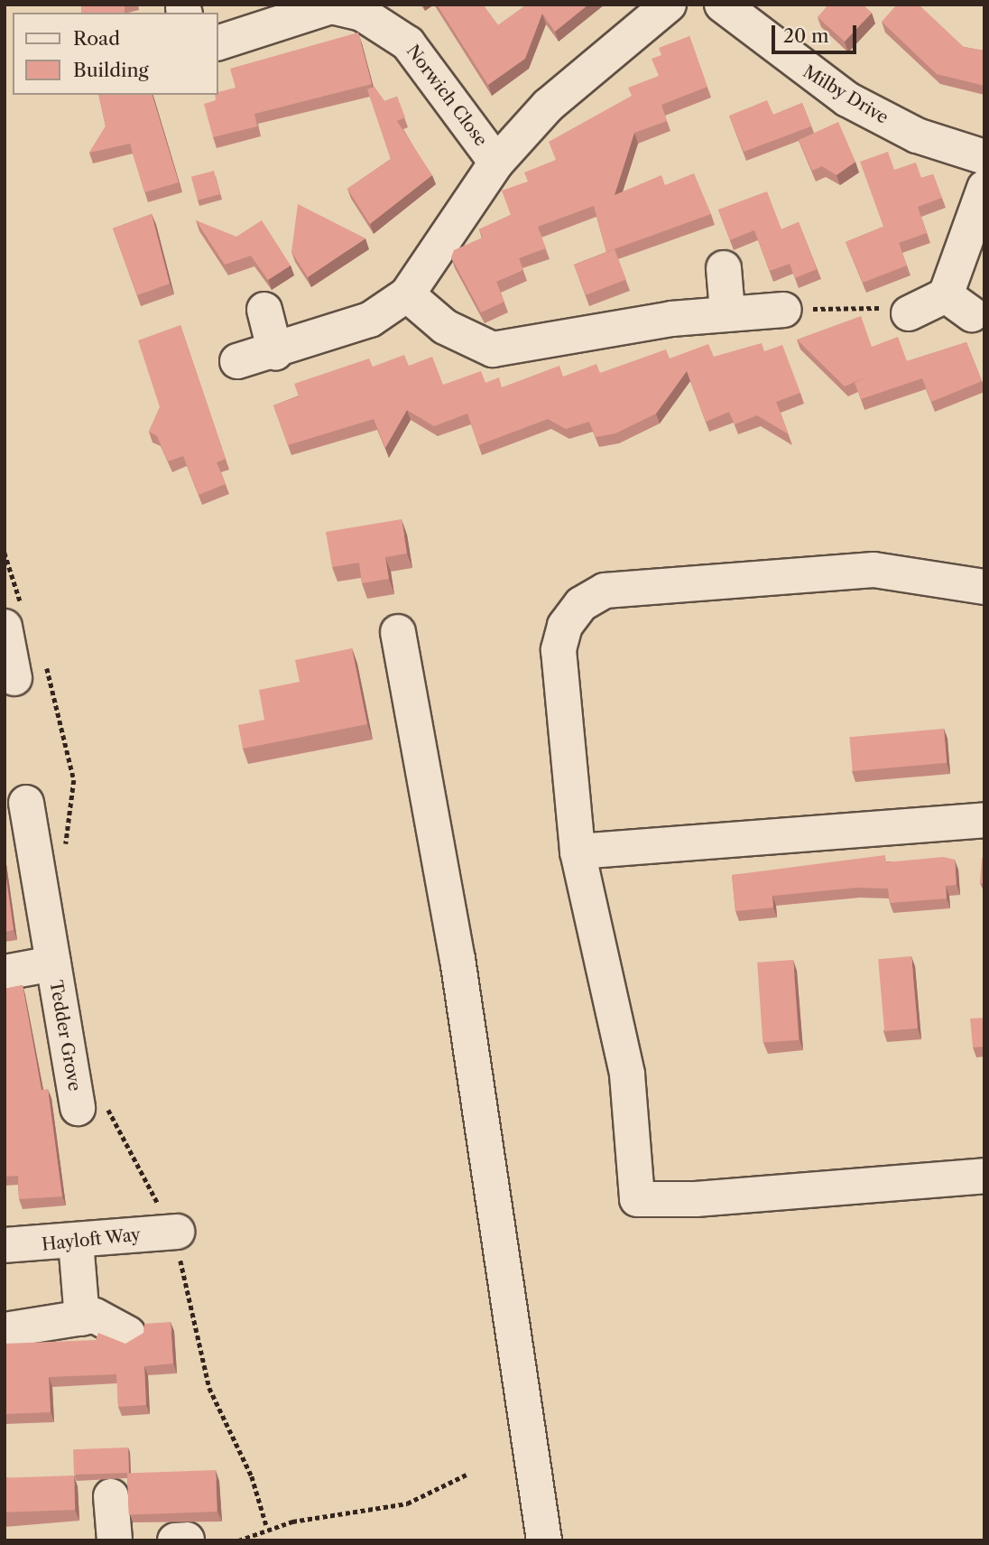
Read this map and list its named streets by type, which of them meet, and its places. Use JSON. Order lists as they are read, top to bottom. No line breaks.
{"streets":{"street":["Milby Drive","Norwich Close","Tedder Grove","Hayloft Way"]},"legend":["Road","Building"],"scale_bar":"20 m"}
